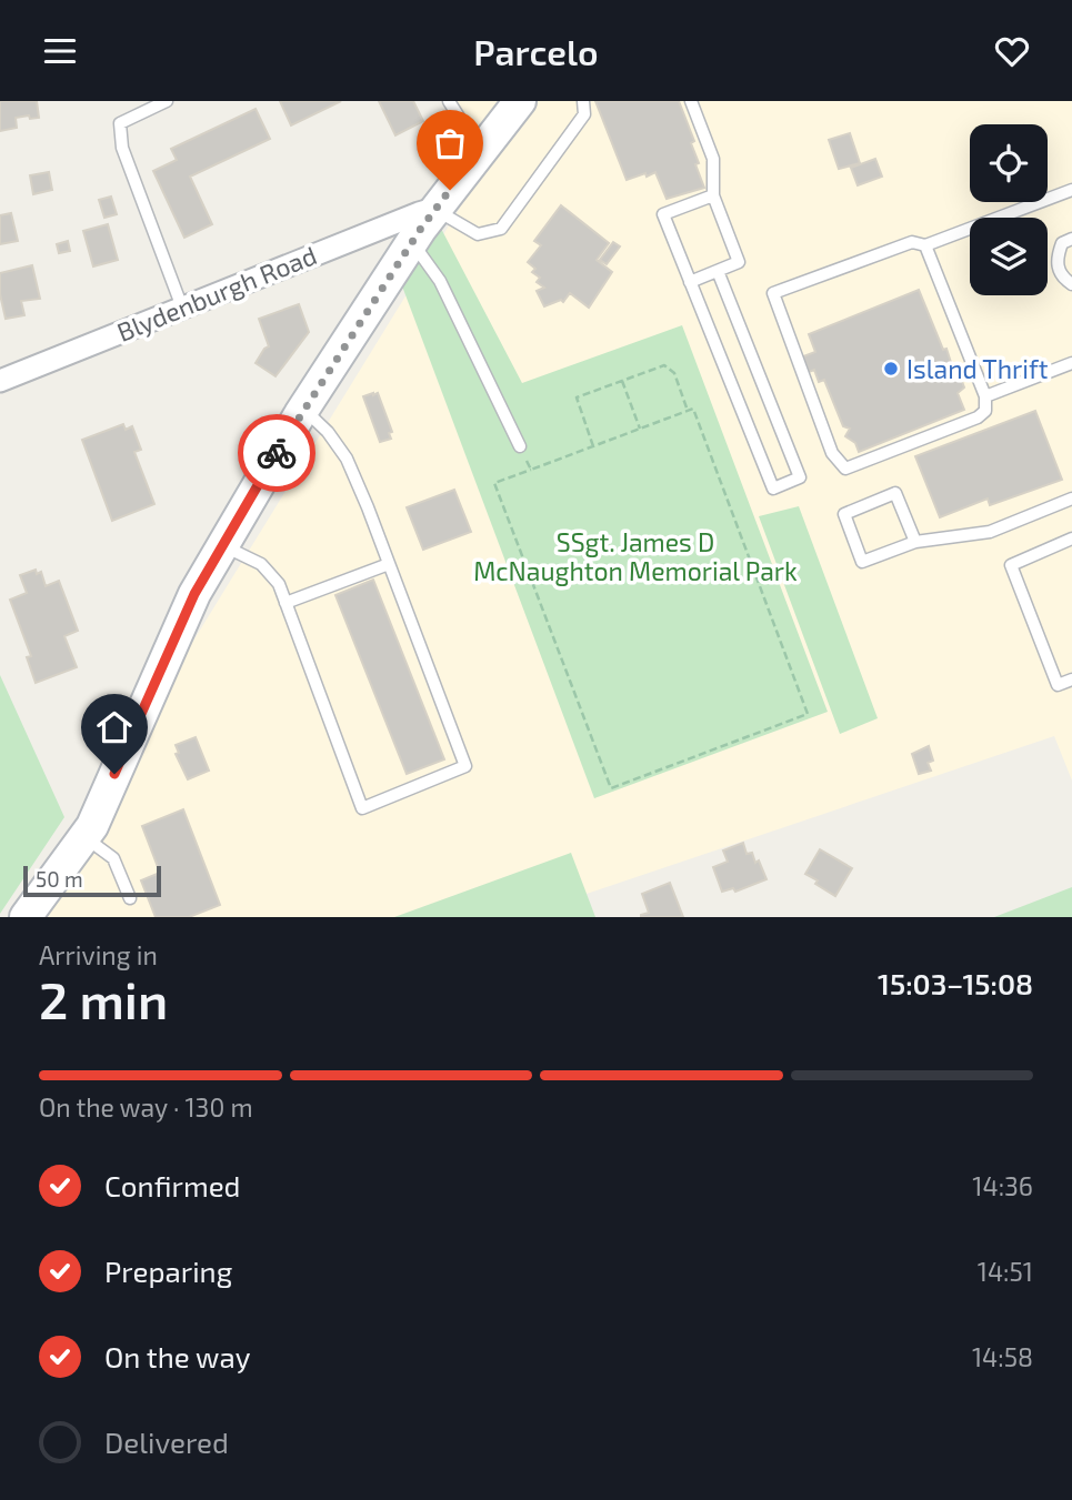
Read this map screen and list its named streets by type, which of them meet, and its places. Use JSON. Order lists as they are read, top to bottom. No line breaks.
{"streets":{"street":["Blydenburgh Road"]},"parks":["SSgt. James D McNaughton Memorial Park"],"places":["Island Thrift"],"scale_bar":"50 m","page":{"header":"Parcelo","scale":"50 m","heading":["2 min","Arriving in","15:03–15:08"],"bar":"On the way · 130 m","list":[["Confirmed","14:36"],["Preparing","14:51"],["On the way","14:58"],"Delivered"]}}
